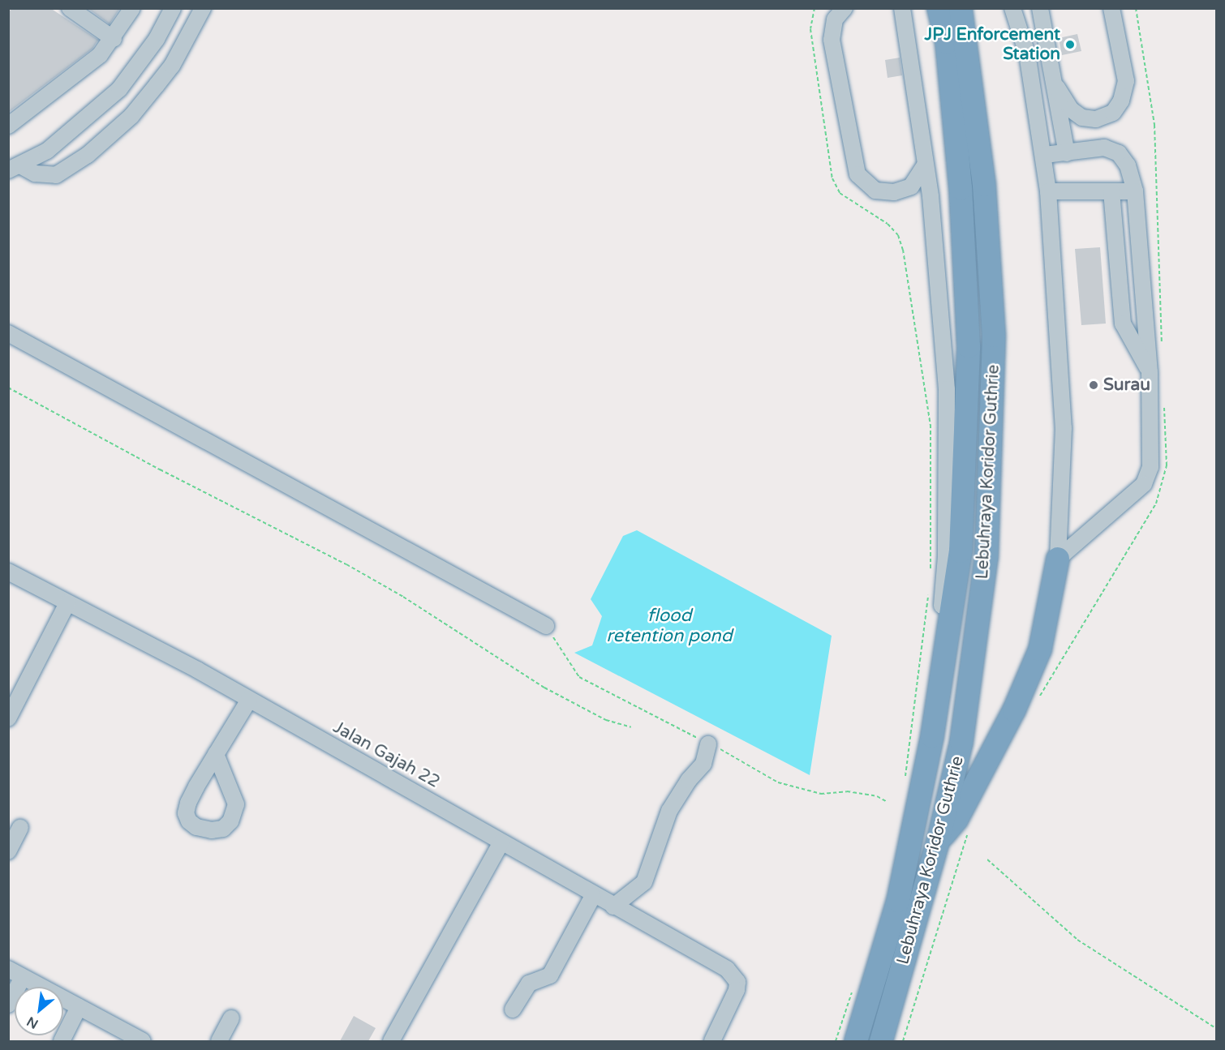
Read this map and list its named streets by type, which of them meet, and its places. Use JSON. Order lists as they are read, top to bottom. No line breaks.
{"streets":{"highway":["Lebuhraya Koridor Guthrie"],"street":["Jalan Gajah 22"]},"water":["flood retention pond"],"places":["JPJ Enforcement Station","Surau"],"north":"bottom left"}
